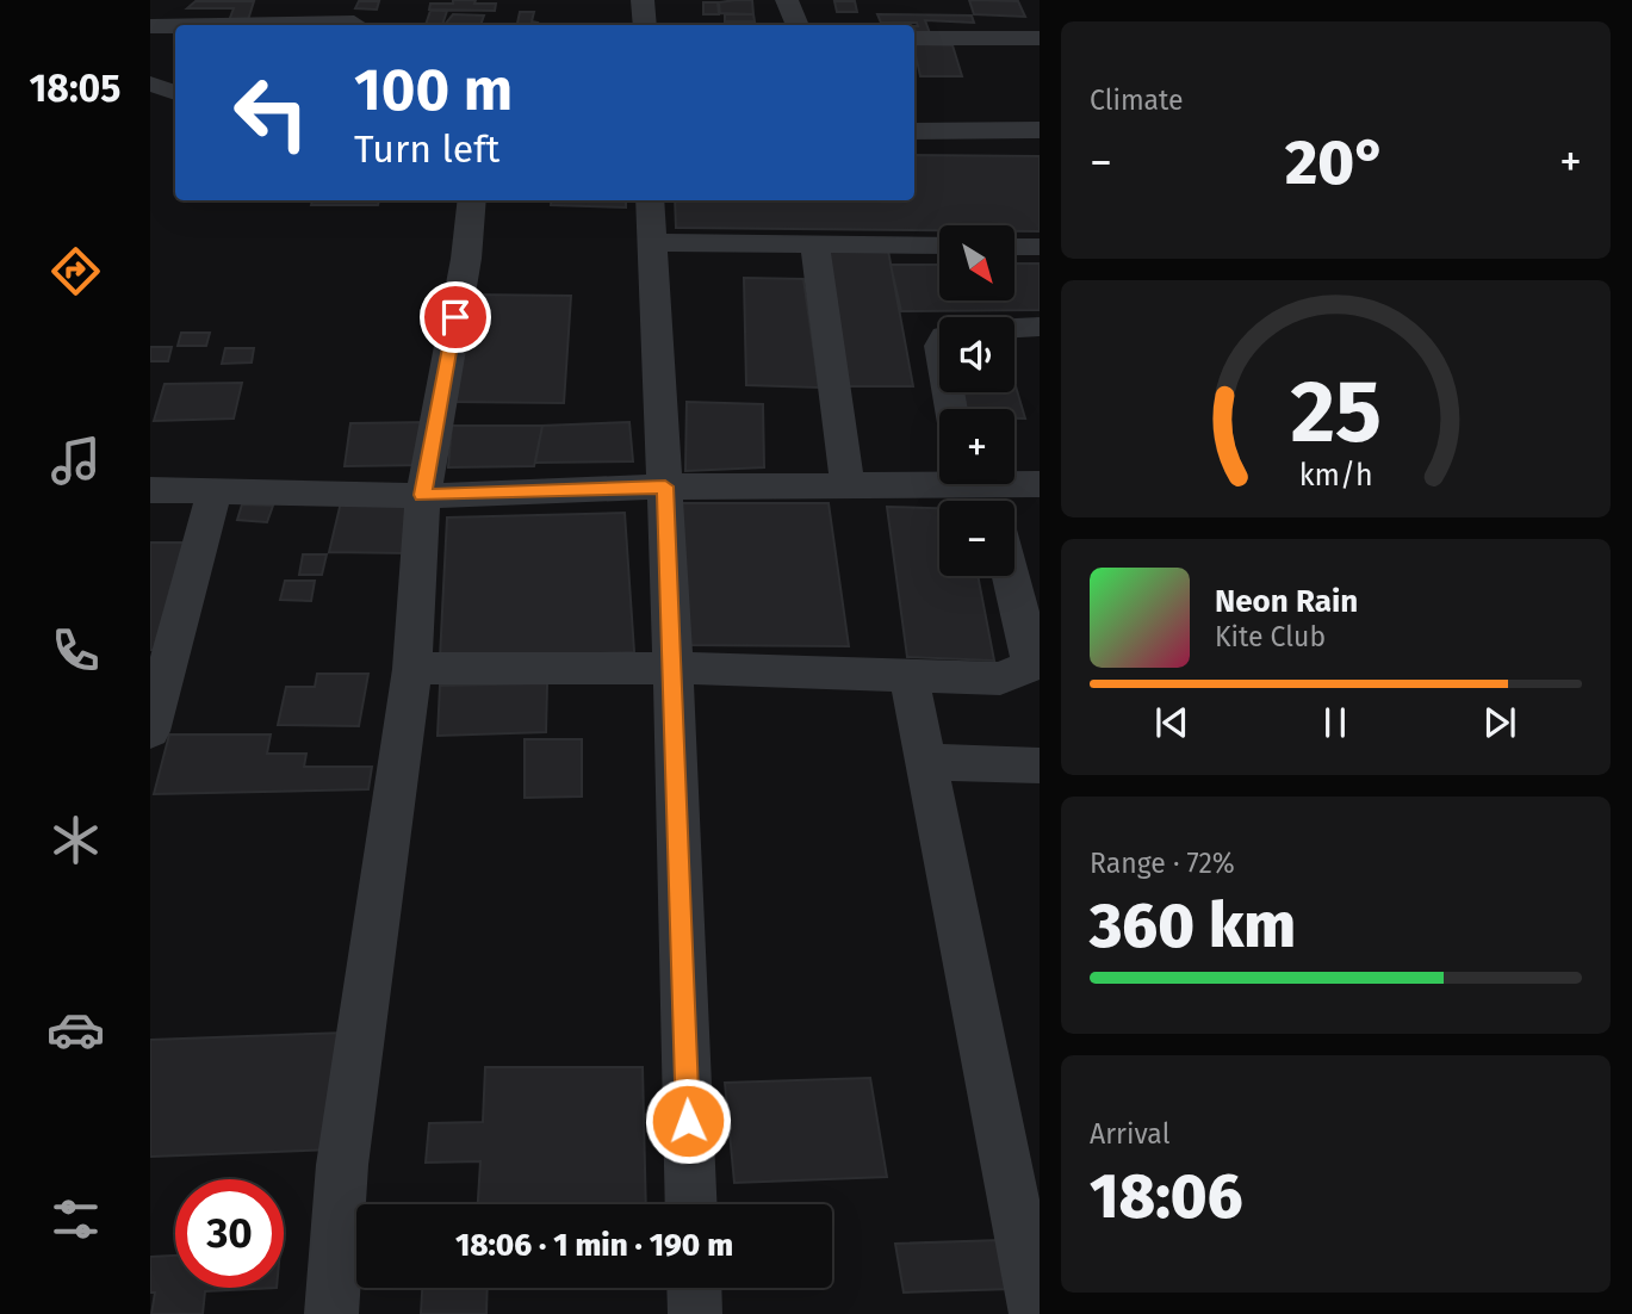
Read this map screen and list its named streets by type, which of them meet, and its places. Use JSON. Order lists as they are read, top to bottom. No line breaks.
{"north":"bottom right","page":{"tabs":"18:05","tile":["Climate",["Range · 72%","360 km"],["Arrival","18:06"]],"turn":["100 m","Turn left"],"heat":["−","20°","+"],"map_buttons":["+","−"],"song":["Neon Rain","Kite Club"],"limit":"30","trip":"18:06 · 1 min · 190 m","gauge":["25","km/h"]}}
